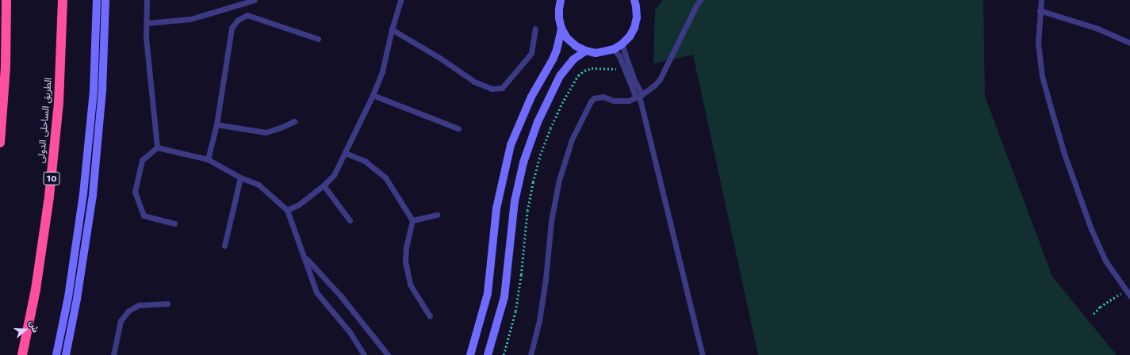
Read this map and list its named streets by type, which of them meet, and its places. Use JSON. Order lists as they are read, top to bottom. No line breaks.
{"streets":{"highway":["الطريق الساحلى الدولى","10"]},"north":"right"}
